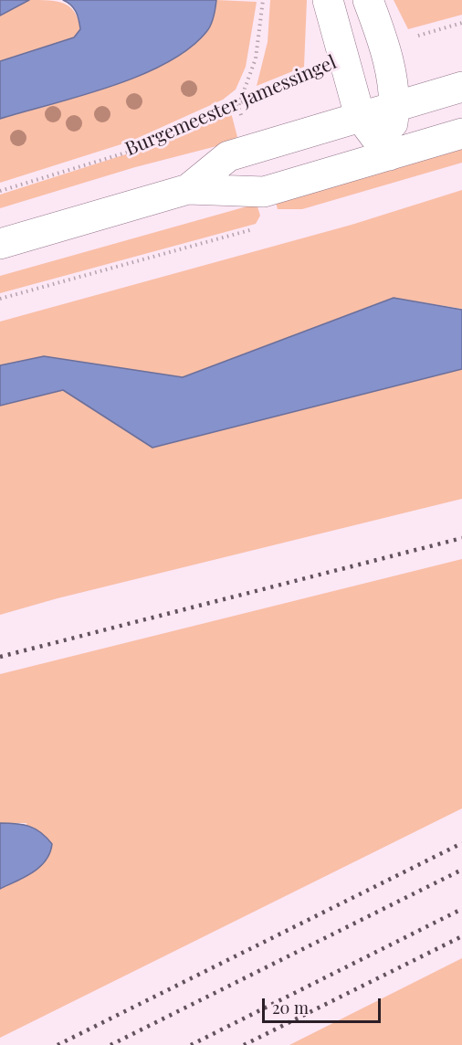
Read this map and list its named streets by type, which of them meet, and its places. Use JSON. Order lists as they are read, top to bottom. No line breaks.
{"streets":{"path":["Burgemeester Jamessingel"]},"scale_bar":"20 m"}
